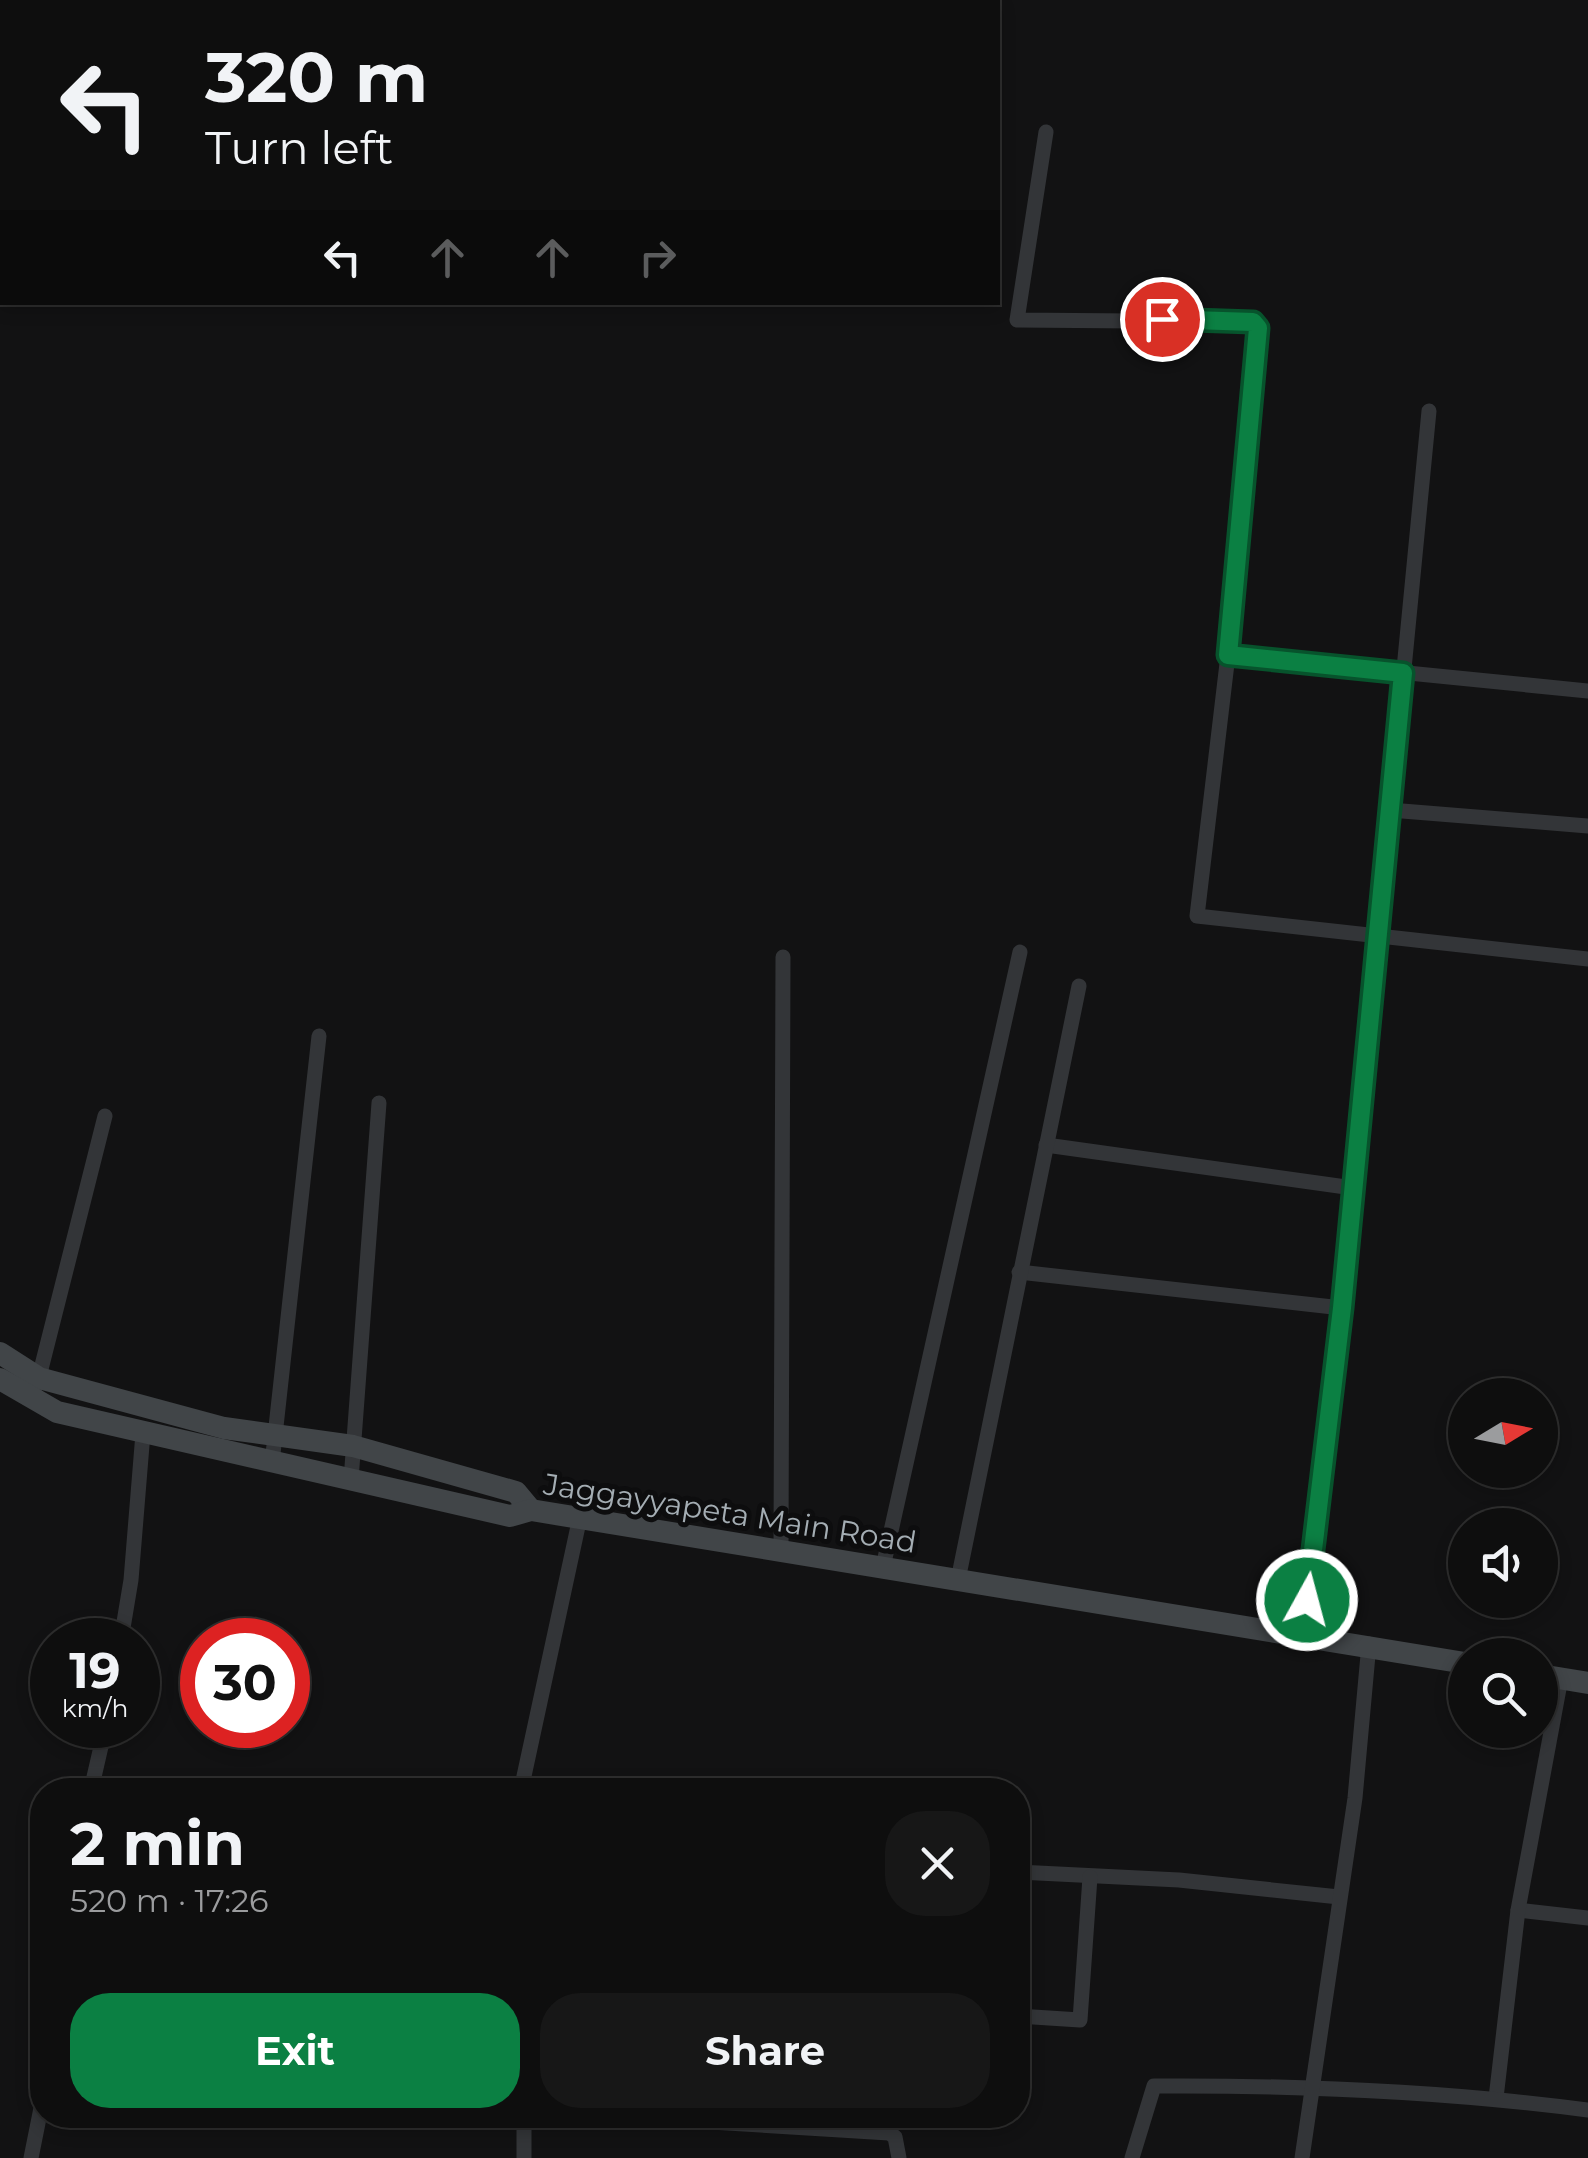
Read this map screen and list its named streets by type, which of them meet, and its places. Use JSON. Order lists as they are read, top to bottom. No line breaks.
{"streets":{"main road":["Jaggayyapeta Main Road"]},"north":"right","page":{"turn":["320 m","Turn left"],"speed":"19 km/h","limit":"30","heading":["2 min","520 m · 17:26"],"buttons":["Exit","Share"]}}
